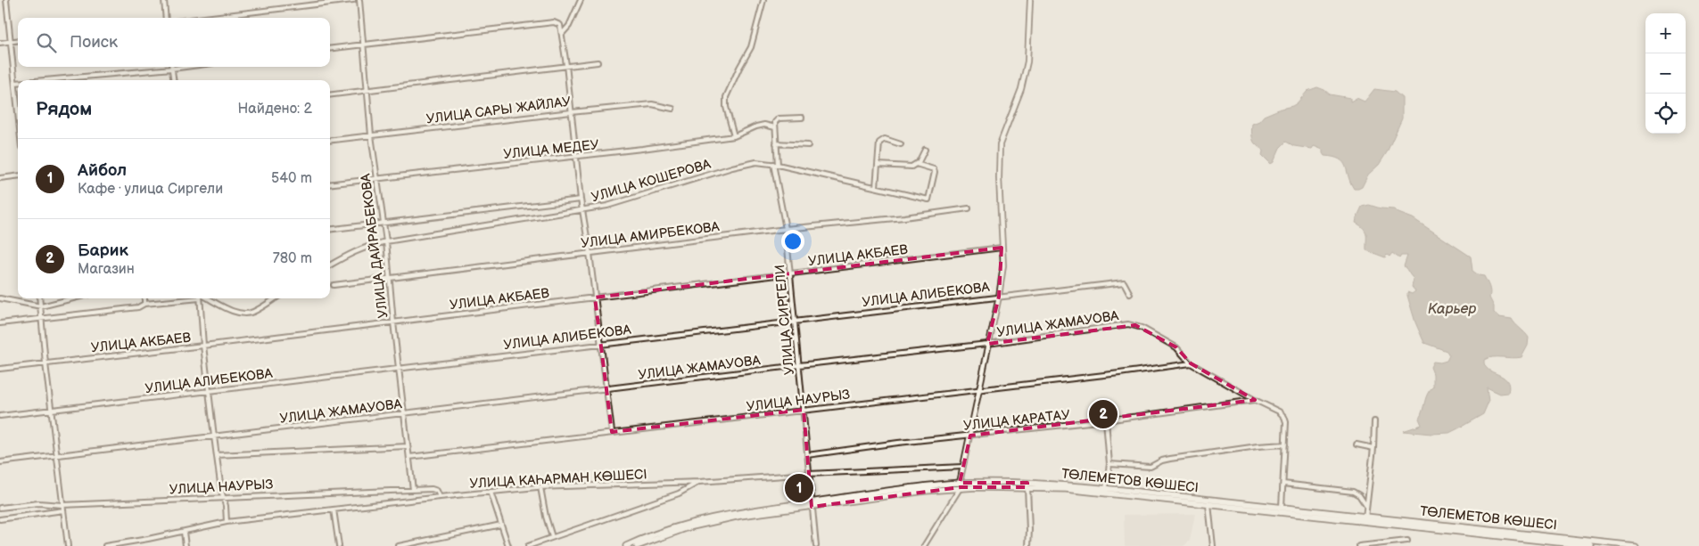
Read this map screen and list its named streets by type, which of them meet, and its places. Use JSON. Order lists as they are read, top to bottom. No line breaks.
{"streets":{"main road":["ТӨЛЕМЕТОВ КӨШЕСІ"],"street":["УЛИЦА САРЫ ЖАЙЛАУ","УЛИЦА МЕДЕУ","УЛИЦА КОШЕРОВА","УЛИЦА АМИРБЕКОВА","УЛИЦА ДАЙРАБЕКОВА","УЛИЦА АКБАЕВ","УЛИЦА АЛИБЕКОВА","УЛИЦА СИРГЕЛИ","УЛИЦА ЖАМАУОВА","УЛИЦА НАУРЫЗ","УЛИЦА КАРАТАУ","УЛИЦА КАҺАРМАН КӨШЕСІ"]},"crossings":[["УЛИЦА САРЫ ЖАЙЛАУ","УЛИЦА ДАЙРАБЕКОВА"],["УЛИЦА МЕДЕУ","УЛИЦА ДАЙРАБЕКОВА"],["УЛИЦА МЕДЕУ","УЛИЦА СИРГЕЛИ"],["УЛИЦА КОШЕРОВА","УЛИЦА ДАЙРАБЕКОВА"],["УЛИЦА КОШЕРОВА","УЛИЦА СИРГЕЛИ"],["УЛИЦА АМИРБЕКОВА","УЛИЦА ДАЙРАБЕКОВА"],["УЛИЦА АМИРБЕКОВА","УЛИЦА СИРГЕЛИ"],["УЛИЦА ДАЙРАБЕКОВА","УЛИЦА АКБАЕВ"],["УЛИЦА ДАЙРАБЕКОВА","УЛИЦА АЛИБЕКОВА"],["УЛИЦА ДАЙРАБЕКОВА","УЛИЦА ЖАМАУОВА"],["УЛИЦА ДАЙРАБЕКОВА","УЛИЦА НАУРЫЗ"],["УЛИЦА АКБАЕВ","УЛИЦА СИРГЕЛИ"],["УЛИЦА АЛИБЕКОВА","УЛИЦА СИРГЕЛИ"],["УЛИЦА СИРГЕЛИ","УЛИЦА ЖАМАУОВА"],["УЛИЦА СИРГЕЛИ","УЛИЦА НАУРЫЗ"],["УЛИЦА СИРГЕЛИ","УЛИЦА КАРАТАУ"],["УЛИЦА СИРГЕЛИ","УЛИЦА КАҺАРМАН КӨШЕСІ"],["УЛИЦА СИРГЕЛИ","ТӨЛЕМЕТОВ КӨШЕСІ"],["УЛИЦА ЖАМАУОВА","УЛИЦА НАУРЫЗ"],["УЛИЦА ЖАМАУОВА","УЛИЦА КАРАТАУ"],["УЛИЦА ЖАМАУОВА","ТӨЛЕМЕТОВ КӨШЕСІ"],["УЛИЦА НАУРЫЗ","УЛИЦА КАҺАРМАН КӨШЕСІ"]],"water":["Карьер"],"page":{"map_buttons":["+","−"],"search":"Поиск","heading":["Рядом","Найдено: 2"],"list":[{"mark":"1","name":"Айбол","note":"Кафе · улица Сиргели","value":"540 m"},{"mark":"2","name":"Барик","note":"Магазин","value":"780 m"}],"pins":["2","1"]}}
